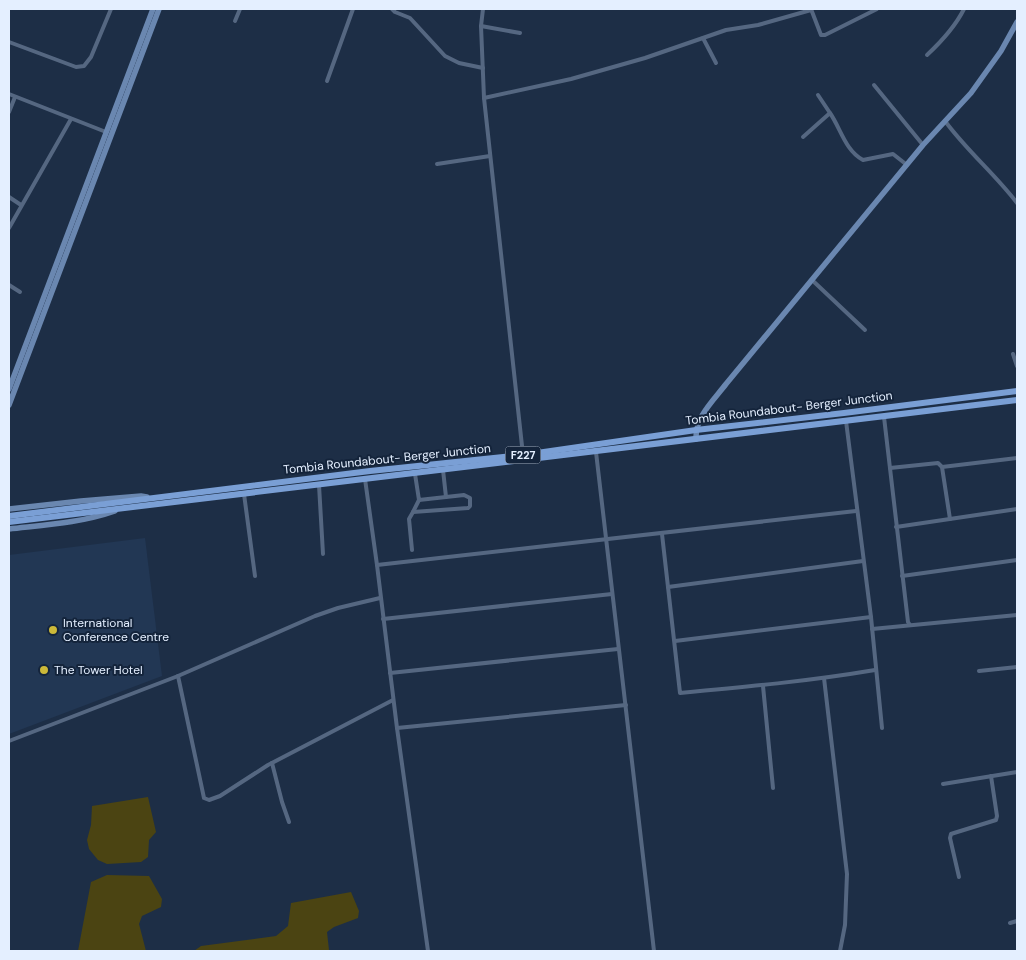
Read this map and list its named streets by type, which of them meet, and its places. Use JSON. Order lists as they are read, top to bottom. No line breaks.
{"streets":{"main road":["Tombia Roundabout- Berger Junction","F227"]},"crossings":[["Tombia Roundabout- Berger Junction","F227"]],"places":["International Conference Centre","The Tower Hotel"]}
